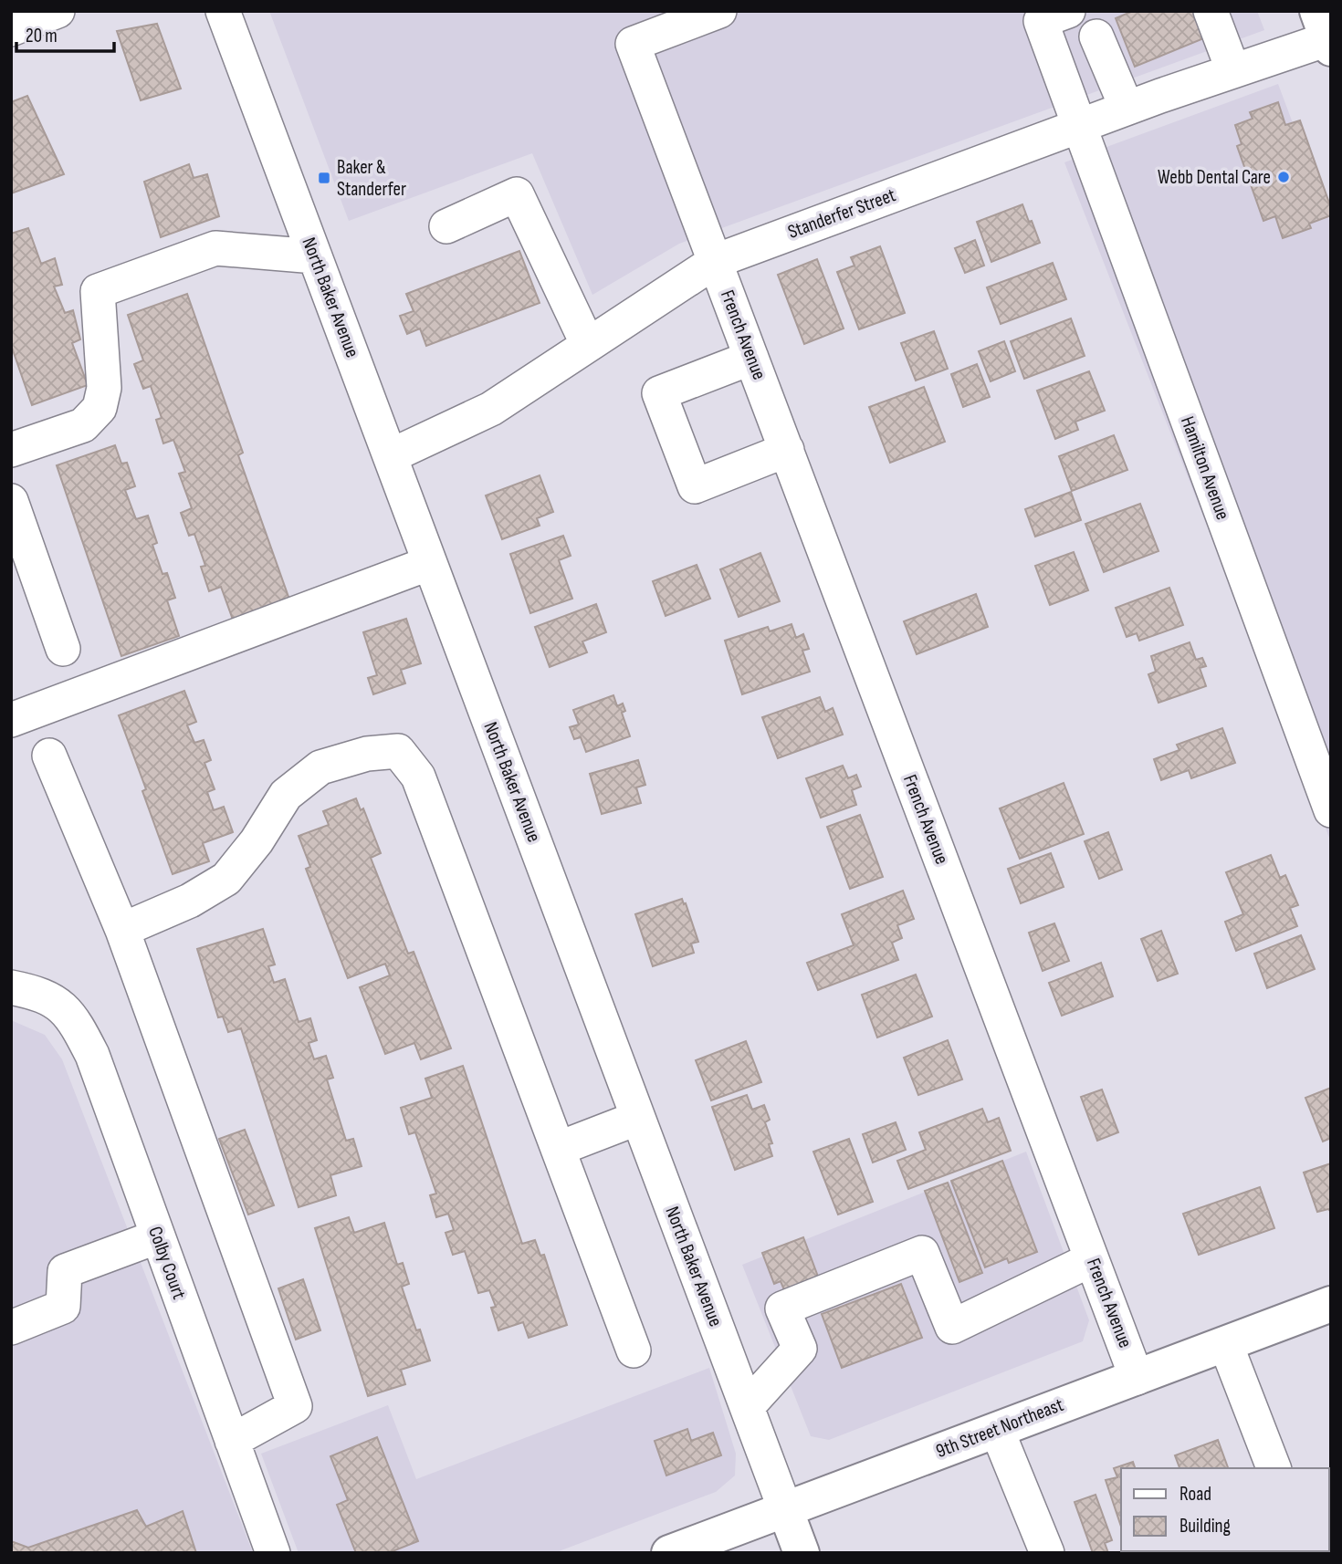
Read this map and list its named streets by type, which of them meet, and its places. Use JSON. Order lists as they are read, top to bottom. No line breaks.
{"streets":{"main road":["North Baker Avenue","9th Street Northeast"],"street":["Standerfer Street","French Avenue","Hamilton Avenue","Colby Court"]},"crossings":[["Standerfer Street","North Baker Avenue"],["Standerfer Street","French Avenue"],["Standerfer Street","Hamilton Avenue"],["North Baker Avenue","9th Street Northeast"],["French Avenue","9th Street Northeast"]],"places":{"other":["Webb Dental Care"],"transit":["Baker & Standerfer"]},"legend":["Road","Building"],"scale_bar":"20 m"}
